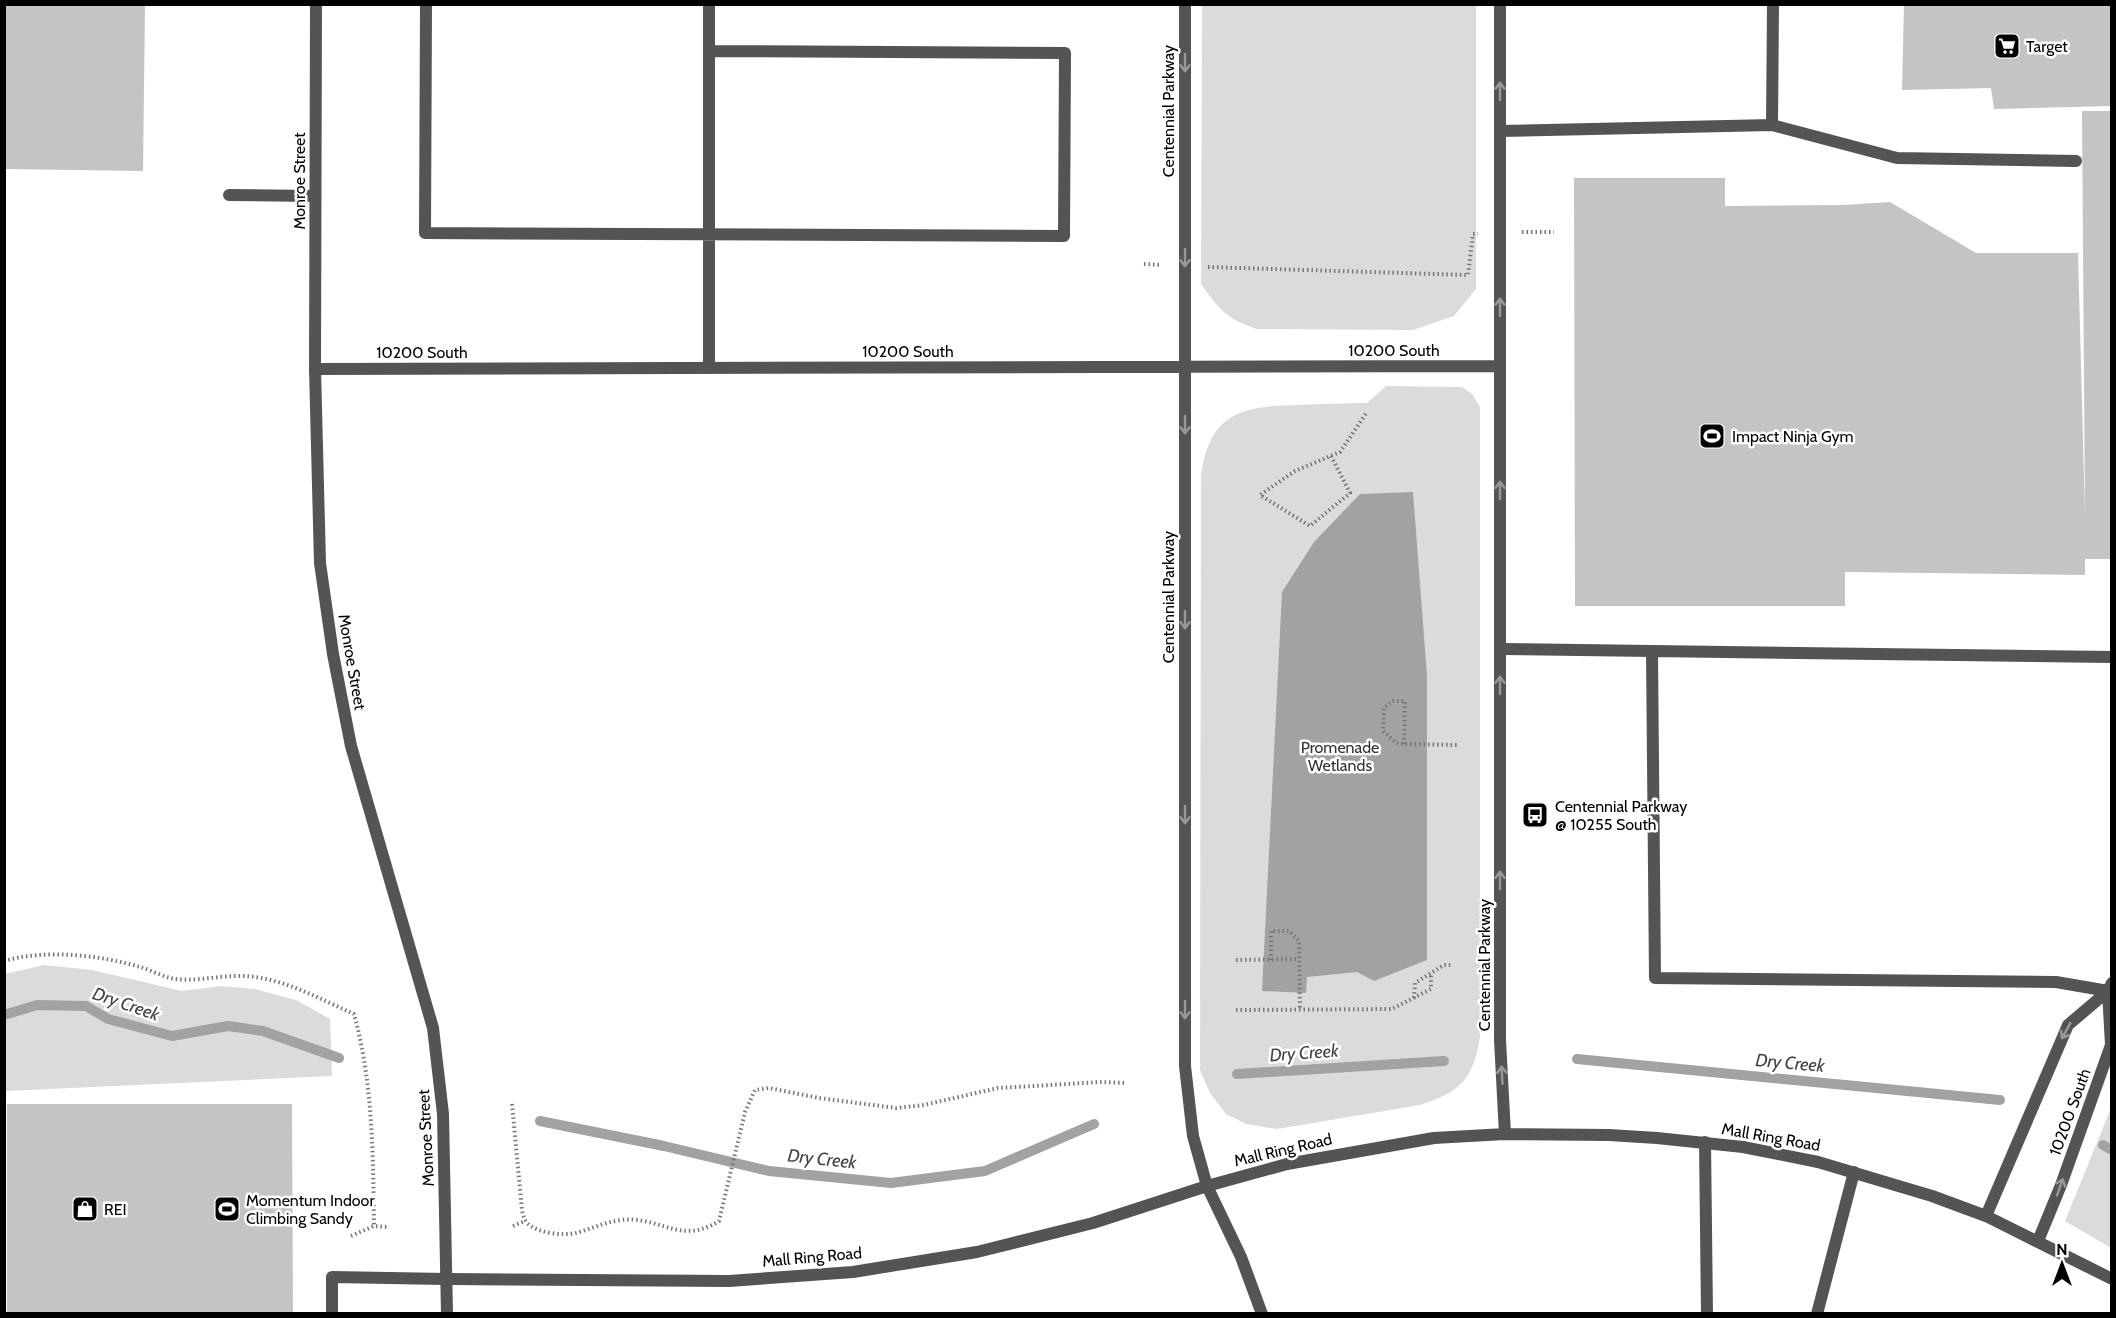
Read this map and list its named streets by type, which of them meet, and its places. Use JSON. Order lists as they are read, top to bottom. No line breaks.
{"streets":{"street":["Centennial Parkway","Monroe Street","10200 South","Mall Ring Road"]},"crossings":[["Centennial Parkway","10200 South"],["Centennial Parkway","Mall Ring Road"],["Monroe Street","10200 South"],["Monroe Street","Mall Ring Road"],["10200 South","Mall Ring Road"]],"water":["Dry Creek"],"parks":["Promenade Wetlands"],"places":{"supermarket":["Target"],"sports":["Impact Ninja Gym","Momentum Indoor Climbing Sandy"],"bus stop":["Centennial Parkway @ 10255 South"],"shop":["REI"]},"north":"top"}
